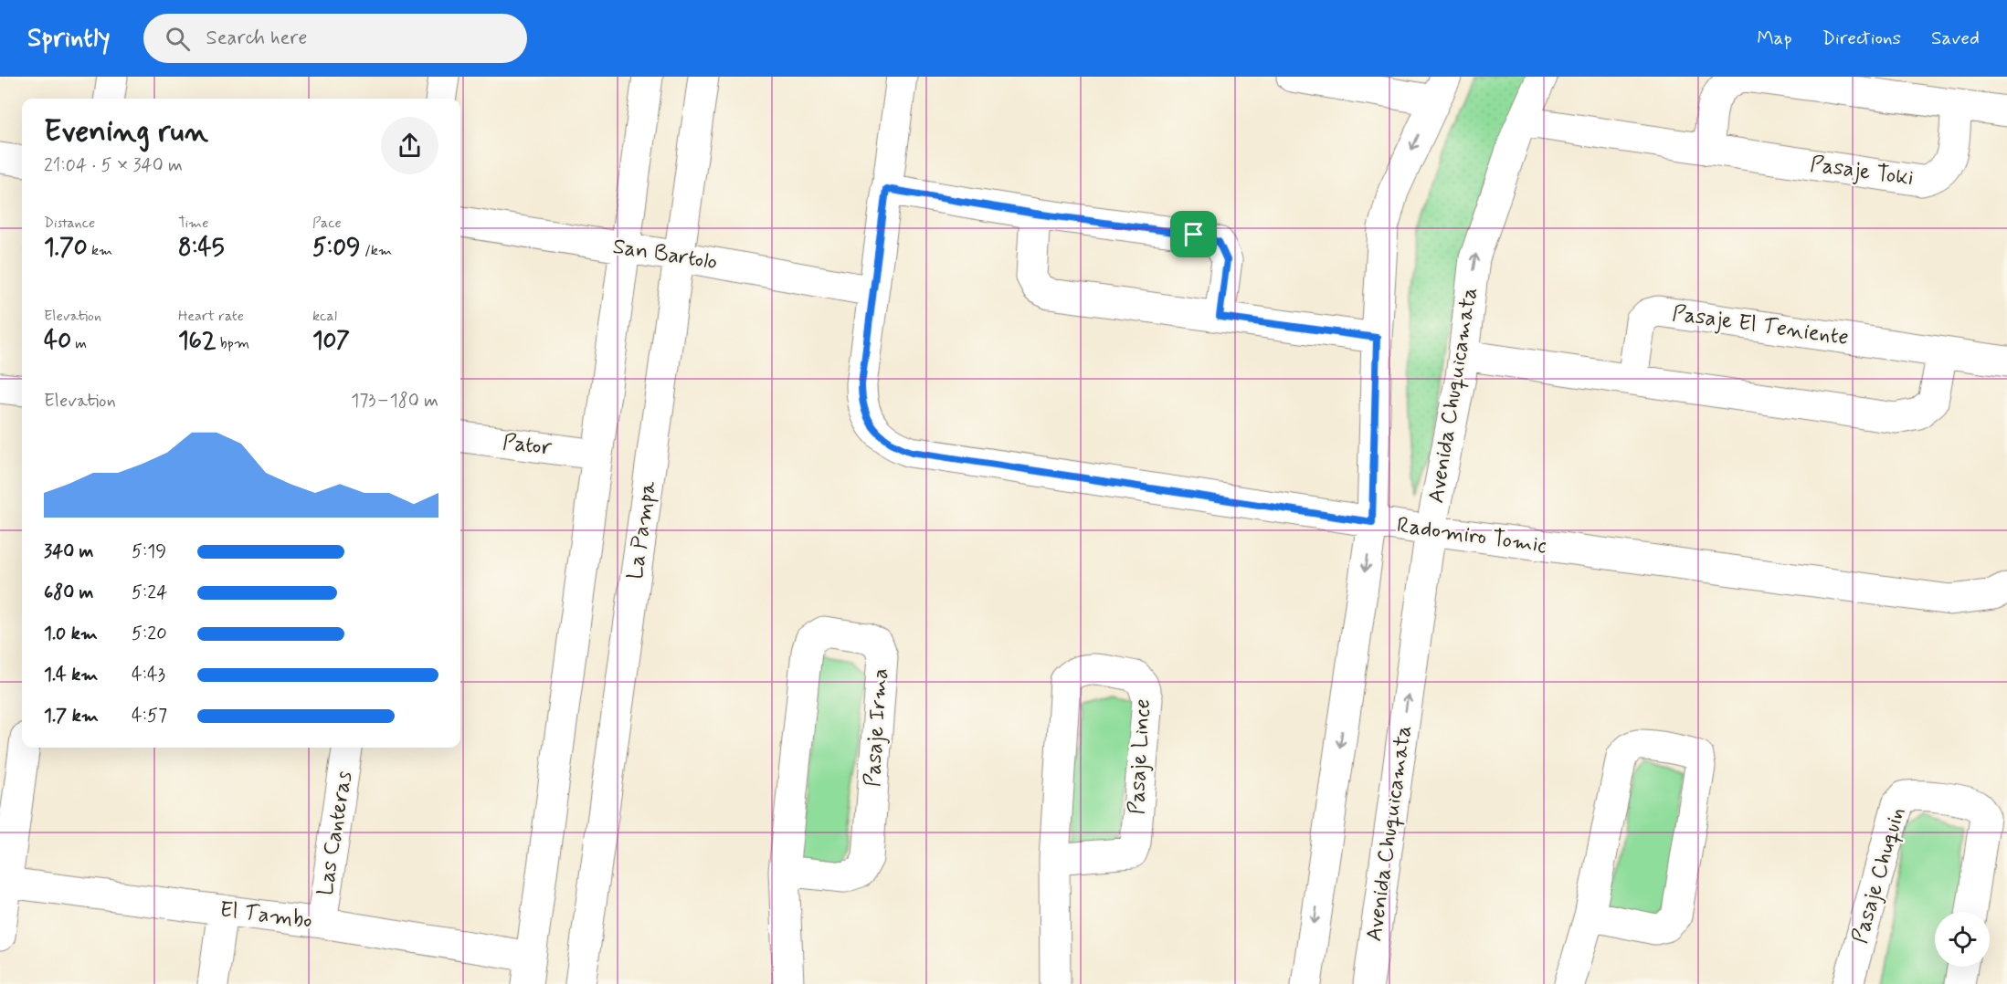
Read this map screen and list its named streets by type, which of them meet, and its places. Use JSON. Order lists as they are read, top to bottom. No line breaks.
{"streets":{"street":["Pasaje Toki","San Bartolo","Pasaje El Teniente","Avenida Chuquicamata","Pator","La Pampa","Radomiro Tomic","Pasaje Irma","Pasaje Lince","Las Canteras","Pasaje Chuquin","El Tambo"]},"crossings":[["Pasaje Toki","Avenida Chuquicamata"],["San Bartolo","La Pampa"],["San Bartolo","Radomiro Tomic"],["Avenida Chuquicamata","Radomiro Tomic"],["Las Canteras","El Tambo"]],"page":{"header":"Sprintly","search":"Search here","nav":["Map","Directions","Saved"],"heading":["Evening run","21:04 · 5 × 340 m"],"stats":[["Distance","1.70 km"],["Time","8:45"],["Pace","5:09 /km"],["Elevation","40 m"],["Heart rate","162 bpm"],["kcal","107"]],"chart":["Elevation","173–180 m"],"list":[{"name":"340 m","note":"5:19"},{"name":"680 m","note":"5:24"},{"name":"1.0 km","note":"5:20"},{"name":"1.4 km","note":"4:43"},{"name":"1.7 km","note":"4:57"}]}}
